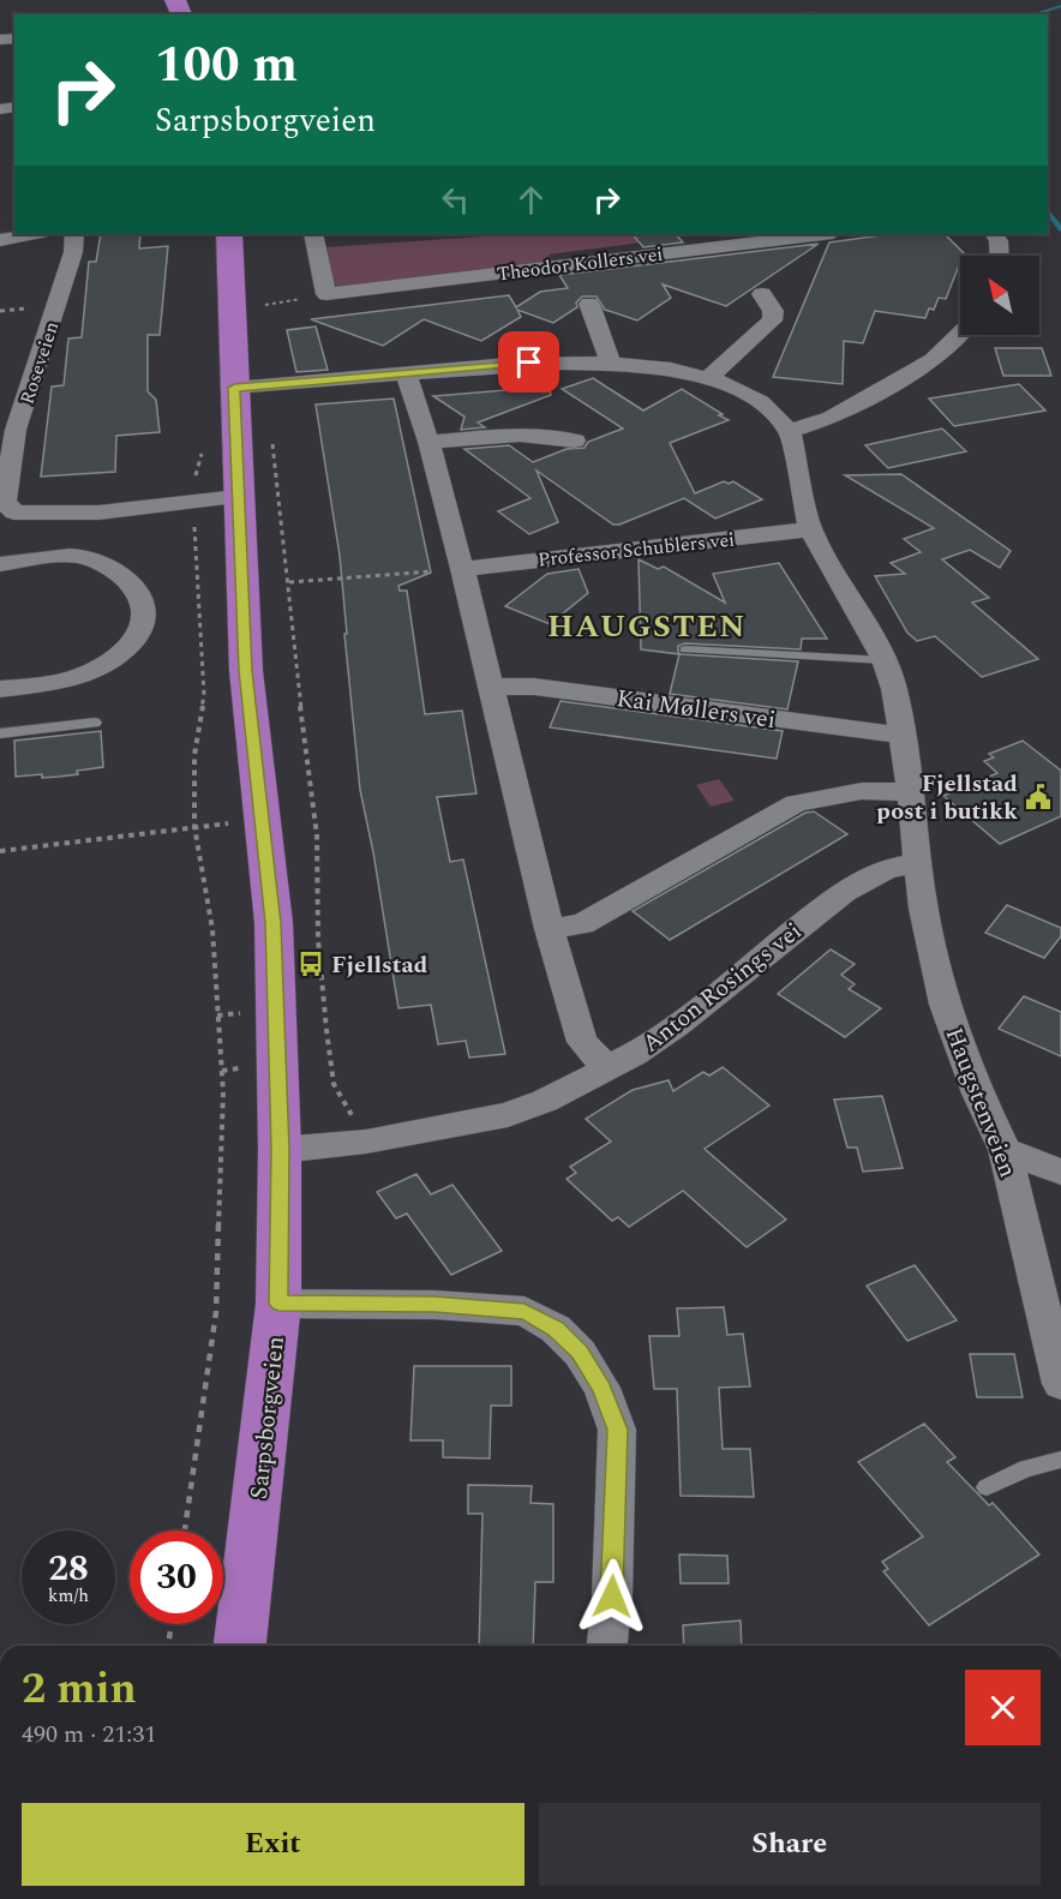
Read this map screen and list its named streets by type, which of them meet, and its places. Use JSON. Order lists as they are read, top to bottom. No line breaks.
{"streets":{"highway":["Sarpsborgveien"],"street":["Theodor Kollers vei","Roseveien","Professor Schublers vei","Kai Møllers vei","Anton Rosings vei","Haugstenveien"]},"crossings":[["Roseveien","Sarpsborgveien"],["Anton Rosings vei","Haugstenveien"],["Anton Rosings vei","Sarpsborgveien"]],"districts":["HAUGSTEN"],"places":{"public building":["Fjellstad post i butikk"],"bus stop":["Fjellstad"]},"north":"top left","page":{"turn":["100 m","Sarpsborgveien"],"speed":"28 km/h","limit":"30","heading":["2 min","490 m · 21:31"],"buttons":["Exit","Share"]}}
